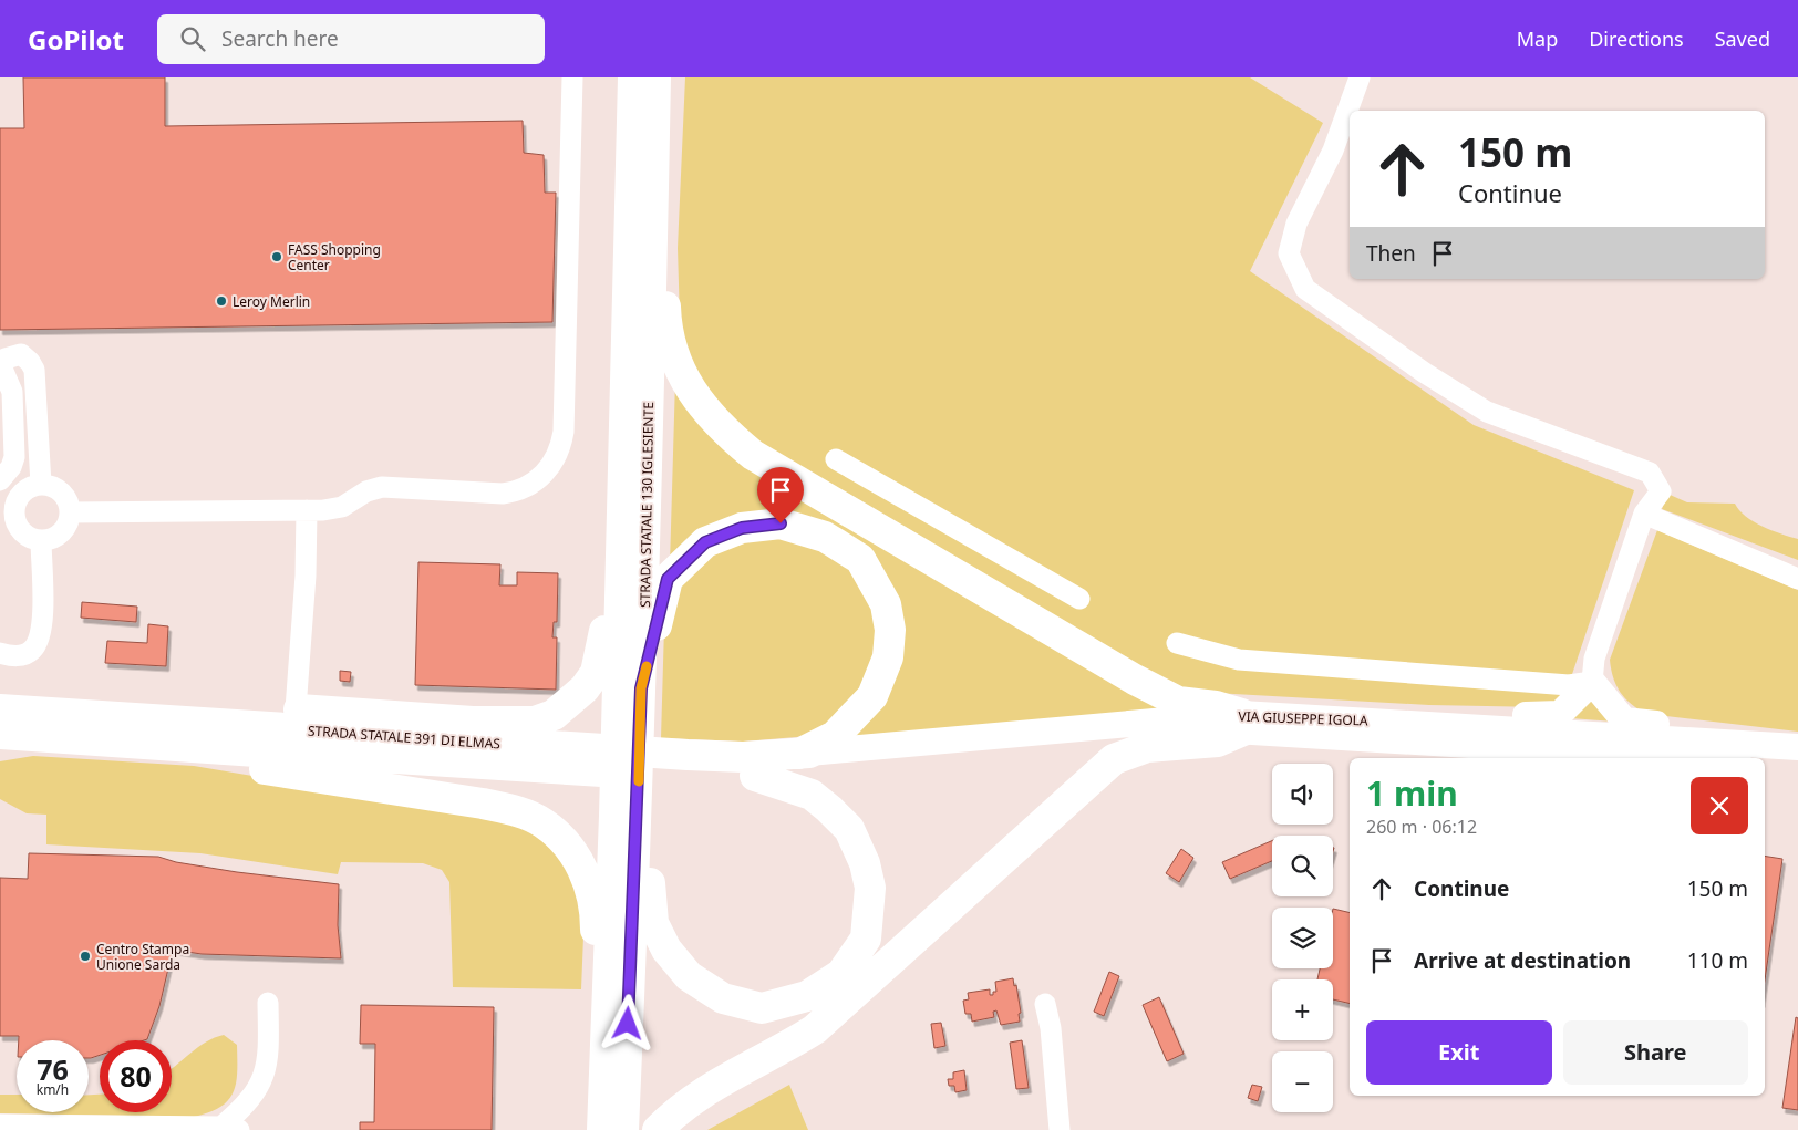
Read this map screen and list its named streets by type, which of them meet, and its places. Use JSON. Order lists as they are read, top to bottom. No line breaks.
{"streets":{"highway":["STRADA STATALE 130 IGLESIENTE","STRADA STATALE 391 DI ELMAS"],"main road":["VIA GIUSEPPE IGOLA"]},"crossings":[["VIA GIUSEPPE IGOLA","STRADA STATALE 391 DI ELMAS"]],"places":["FASS Shopping Center","Leroy Merlin","Centro Stampa Unione Sarda"],"page":{"header":"GoPilot","search":"Search here","nav":["Map","Directions","Saved"],"turn":["150 m","Continue"],"then":"Then","heading":["1 min","260 m · 06:12"],"map_buttons":["+","−"],"list":[{"name":"Continue","value":"150 m"},{"name":"Arrive at destination","value":"110 m"}],"buttons":["Exit","Share"],"speed":"76 km/h","limit":"80"}}
